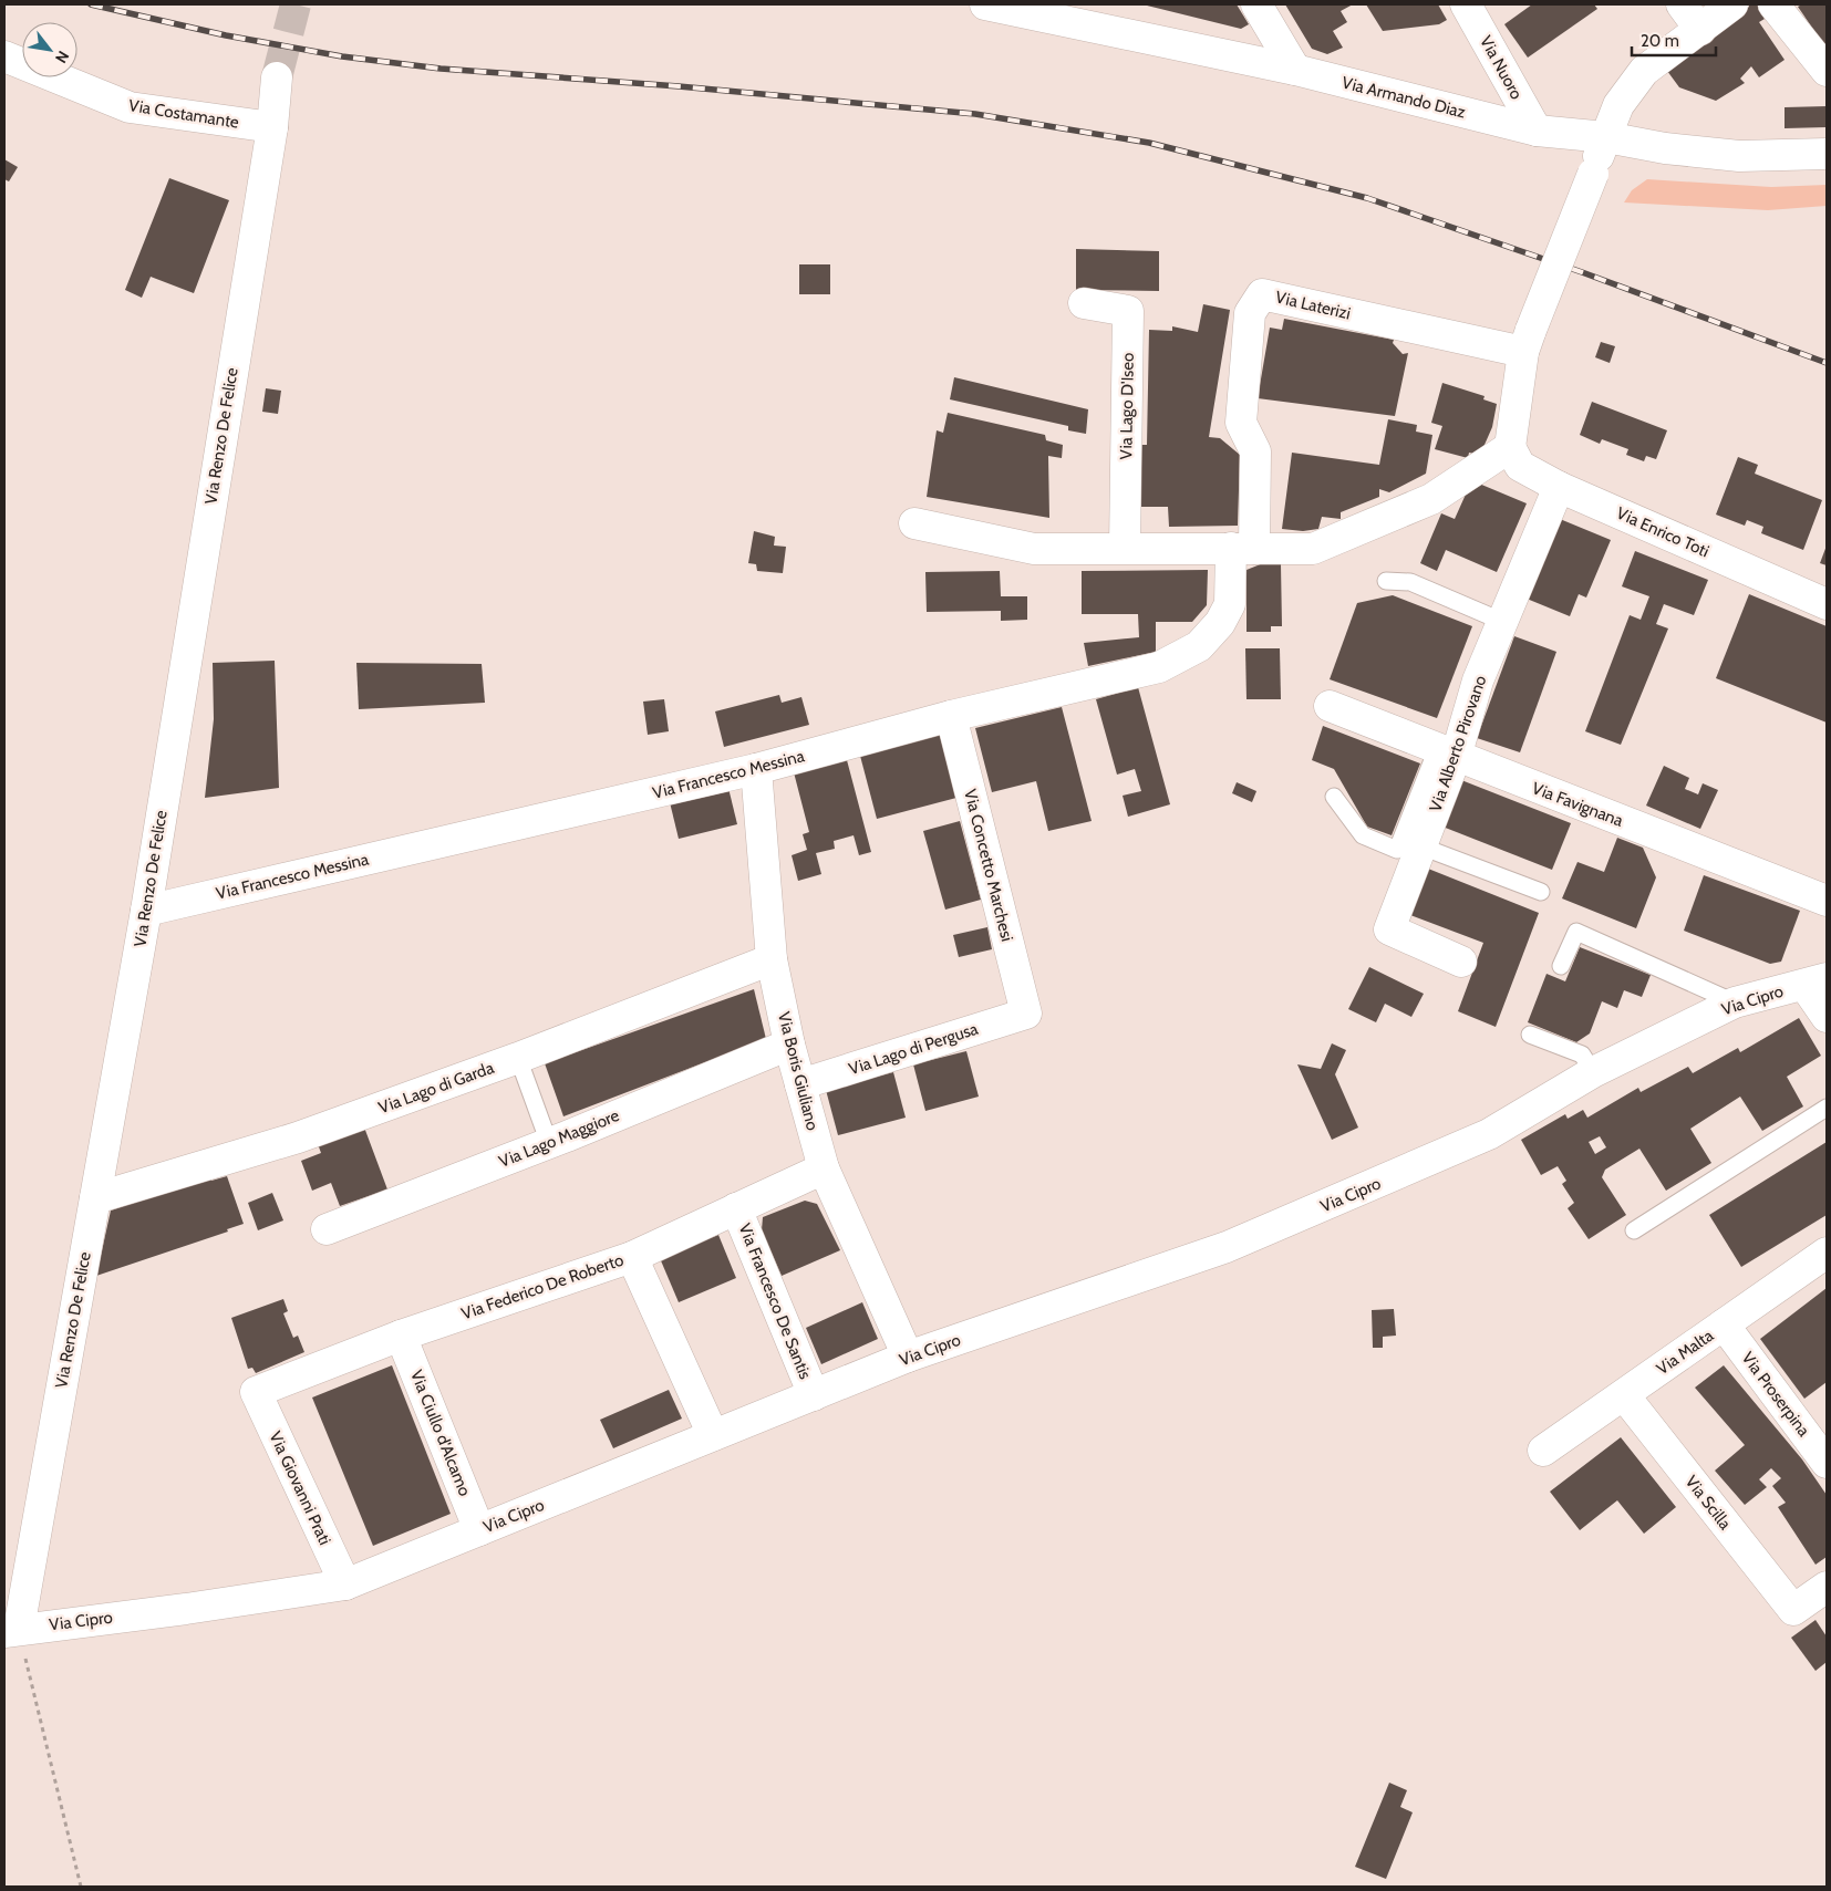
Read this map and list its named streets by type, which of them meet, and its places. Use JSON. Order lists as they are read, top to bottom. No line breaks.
{"streets":{"street":["Via Nuoro","Via Armando Diaz","Via Costamante","Via Laterizi","Via Lago D'Iseo","Via Renzo De Felice","Via Enrico Toti","Via Alberto Pirovano","Via Francesco Messina","Via Favignana","Via Concetto Marchesi","Via Cipro","Via Lago di Pergusa","Via Boris Giuliano","Via Lago di Garda","Via Lago Maggiore","Via Federico De Roberto","Via Francesco De Santis","Via Malta","Via Proserpina","Via Ciullo d'Alcamo","Via Giovanni Prati","Via Scilla"]},"crossings":[["Via Nuoro","Via Armando Diaz"],["Via Costamante","Via Renzo De Felice"],["Via Laterizi","Via Francesco Messina"],["Via Renzo De Felice","Via Francesco Messina"],["Via Renzo De Felice","Via Cipro"],["Via Renzo De Felice","Via Lago di Garda"],["Via Enrico Toti","Via Alberto Pirovano"],["Via Alberto Pirovano","Via Favignana"],["Via Francesco Messina","Via Concetto Marchesi"],["Via Francesco Messina","Via Boris Giuliano"],["Via Concetto Marchesi","Via Lago di Pergusa"],["Via Cipro","Via Boris Giuliano"],["Via Cipro","Via Francesco De Santis"],["Via Cipro","Via Ciullo d'Alcamo"],["Via Cipro","Via Giovanni Prati"],["Via Lago di Pergusa","Via Boris Giuliano"],["Via Boris Giuliano","Via Lago di Garda"],["Via Boris Giuliano","Via Lago Maggiore"],["Via Boris Giuliano","Via Federico De Roberto"],["Via Federico De Roberto","Via Francesco De Santis"],["Via Federico De Roberto","Via Ciullo d'Alcamo"],["Via Federico De Roberto","Via Giovanni Prati"],["Via Malta","Via Proserpina"],["Via Malta","Via Scilla"]],"scale_bar":"20 m","north":"bottom right"}
